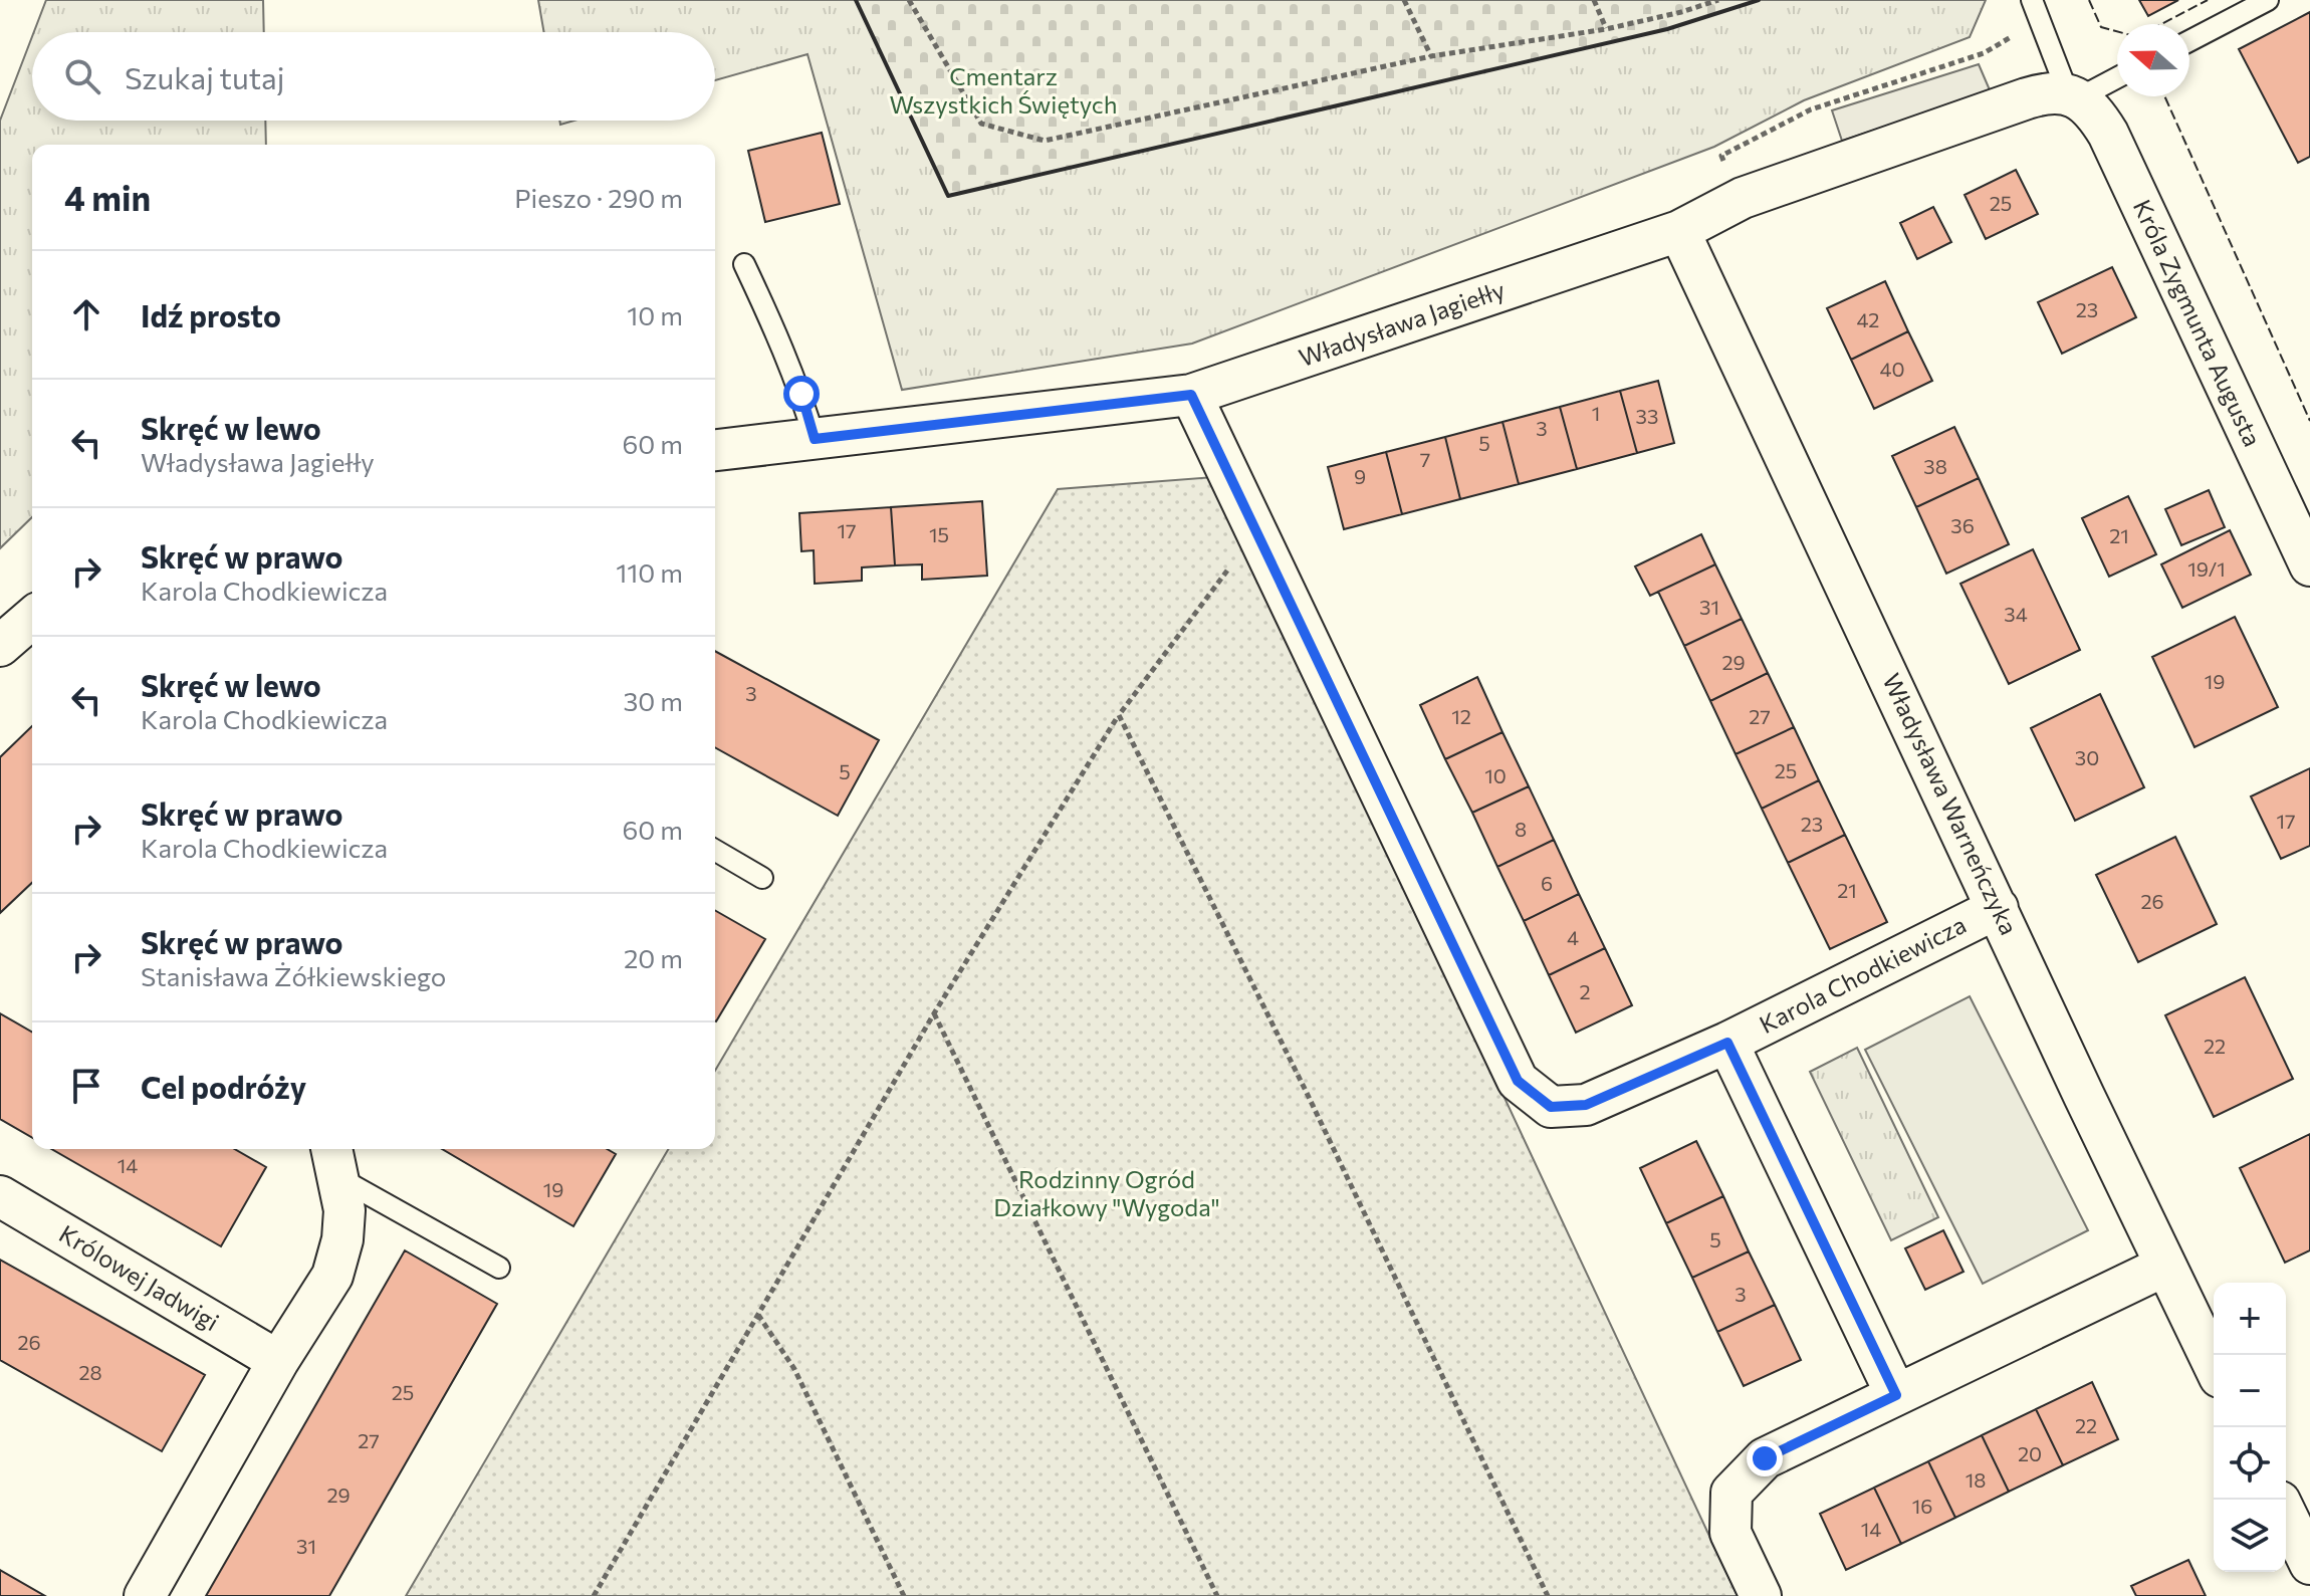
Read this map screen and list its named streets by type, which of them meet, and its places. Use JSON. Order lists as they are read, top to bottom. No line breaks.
{"streets":{"street":["Króla Zygmunta Augusta","Władysława Jagiełły","Władysława Warneńczyka","Karola Chodkiewicza","Królowej Jadwigi"]},"crossings":[["Króla Zygmunta Augusta","Władysława Jagiełły"],["Władysława Jagiełły","Władysława Warneńczyka"],["Władysława Jagiełły","Karola Chodkiewicza"],["Władysława Warneńczyka","Karola Chodkiewicza"]],"parks":["Cmentarz Wszystkich Świętych","Rodzinny Ogród Działkowy \"Wygoda\""],"house_numbers":["25","23","42","40","1","33","3","5","7","38","9","36","17","15","21","19/1","31","34","29","19","3","12","27","30","25","5","10","17","23","8","6","21","26","4","2","22","14","19","5","3","26","28","25","22","27","20","18","29","16","14","31"],"north":"left","page":{"search":"Szukaj tutaj","heading":["4 min","Pieszo · 290 m"],"list":[["Idź prosto","10 m"],["Skręć w lewo","Władysława Jagiełły","60 m"],["Skręć w prawo","Karola Chodkiewicza","110 m"],["Skręć w lewo","Karola Chodkiewicza","30 m"],["Skręć w prawo","Karola Chodkiewicza","60 m"],["Skręć w prawo","Stanisława Żółkiewskiego","20 m"],"Cel podróży"],"map_buttons":["+","−"]}}
